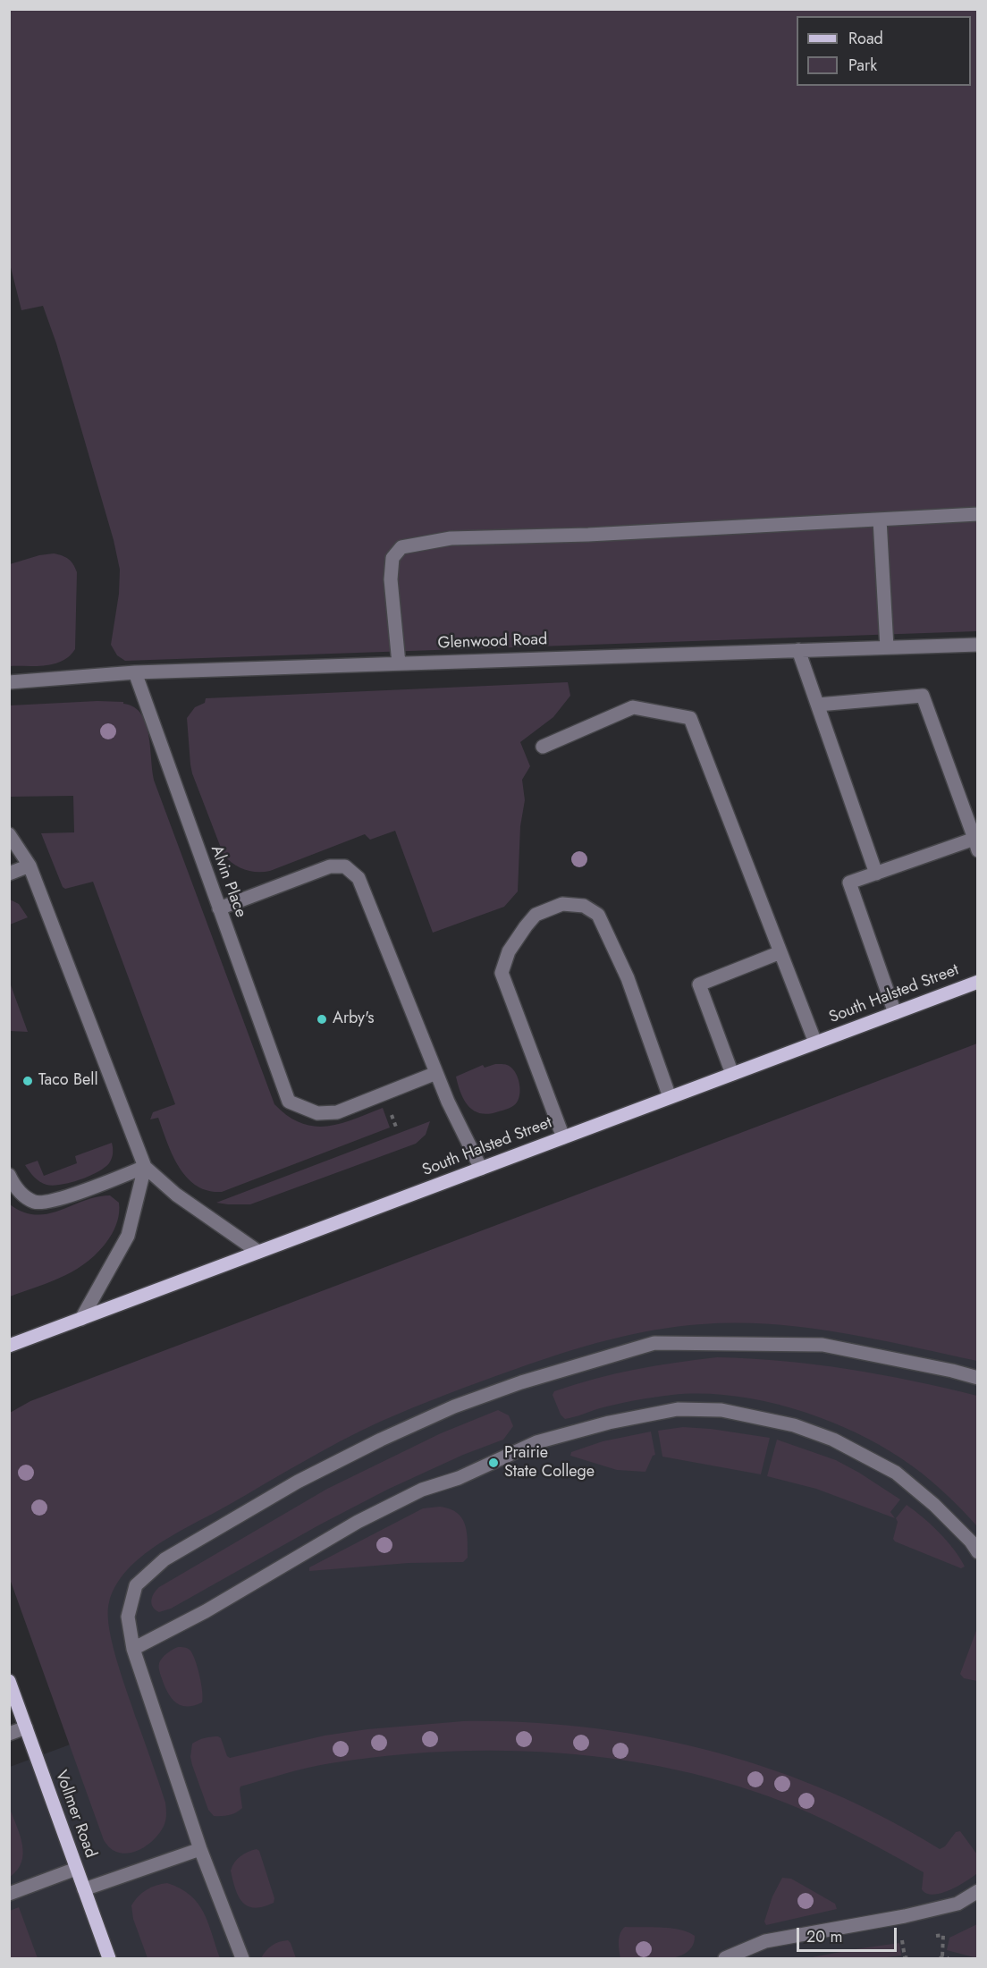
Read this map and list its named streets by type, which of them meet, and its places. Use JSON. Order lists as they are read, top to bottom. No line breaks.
{"streets":{"main road":["South Halsted Street","Vollmer Road"],"street":["Glenwood Road","Alvin Place"]},"crossings":[["Glenwood Road","Alvin Place"]],"places":["Arby's","Taco Bell","Prairie State College"],"legend":["Road","Park"],"scale_bar":"20 m"}
